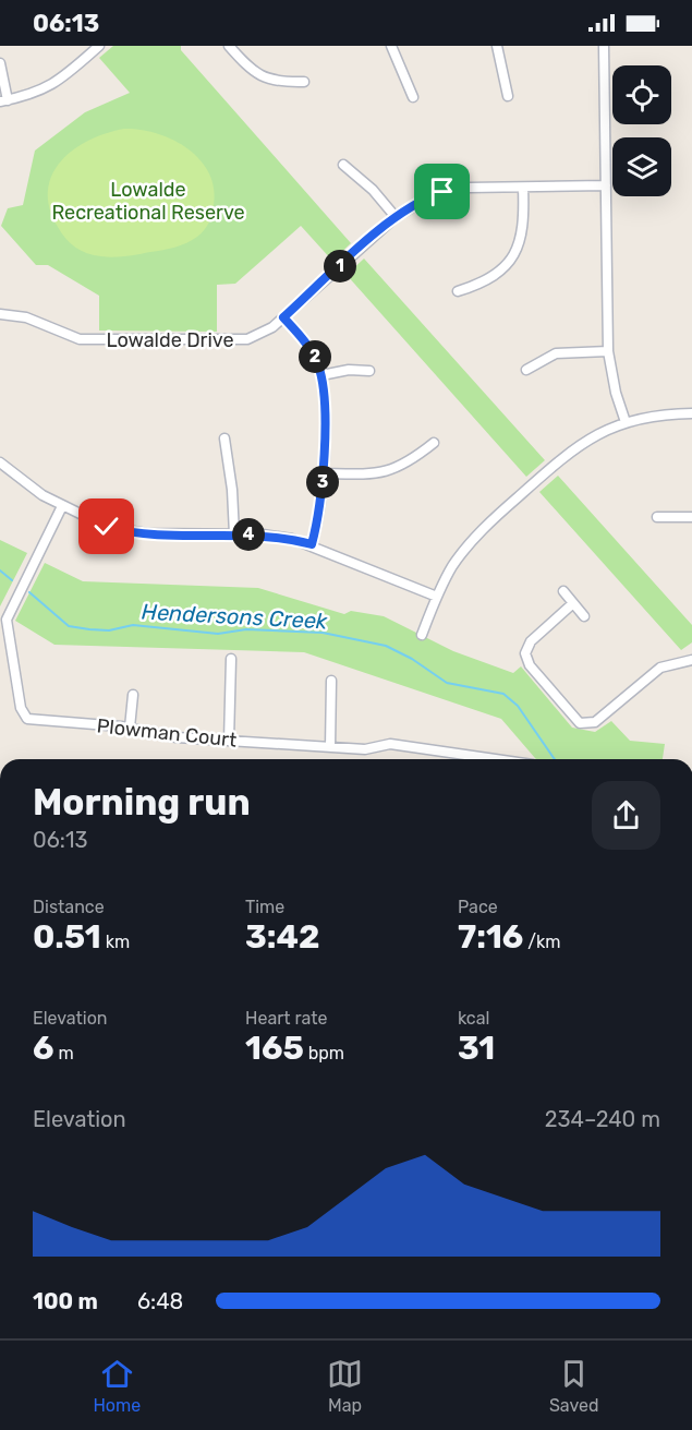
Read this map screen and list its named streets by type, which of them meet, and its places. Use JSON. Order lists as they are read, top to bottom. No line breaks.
{"streets":{"street":["Lowalde Drive","Plowman Court"]},"water":["Hendersons Creek"],"parks":["Lowalde Recreational Reserve"],"page":{"status":"06:13","pins":["1","2","3","4"],"heading":["Morning run","06:13"],"stats":[["Distance","0.51 km"],["Time","3:42"],["Pace","7:16 /km"],["Elevation","6 m"],["Heart rate","165 bpm"],["kcal","31"]],"chart":["Elevation","234–240 m"],"list":[{"name":"100 m","note":"6:48"}],"tabs":["Home","Map","Saved"]}}
